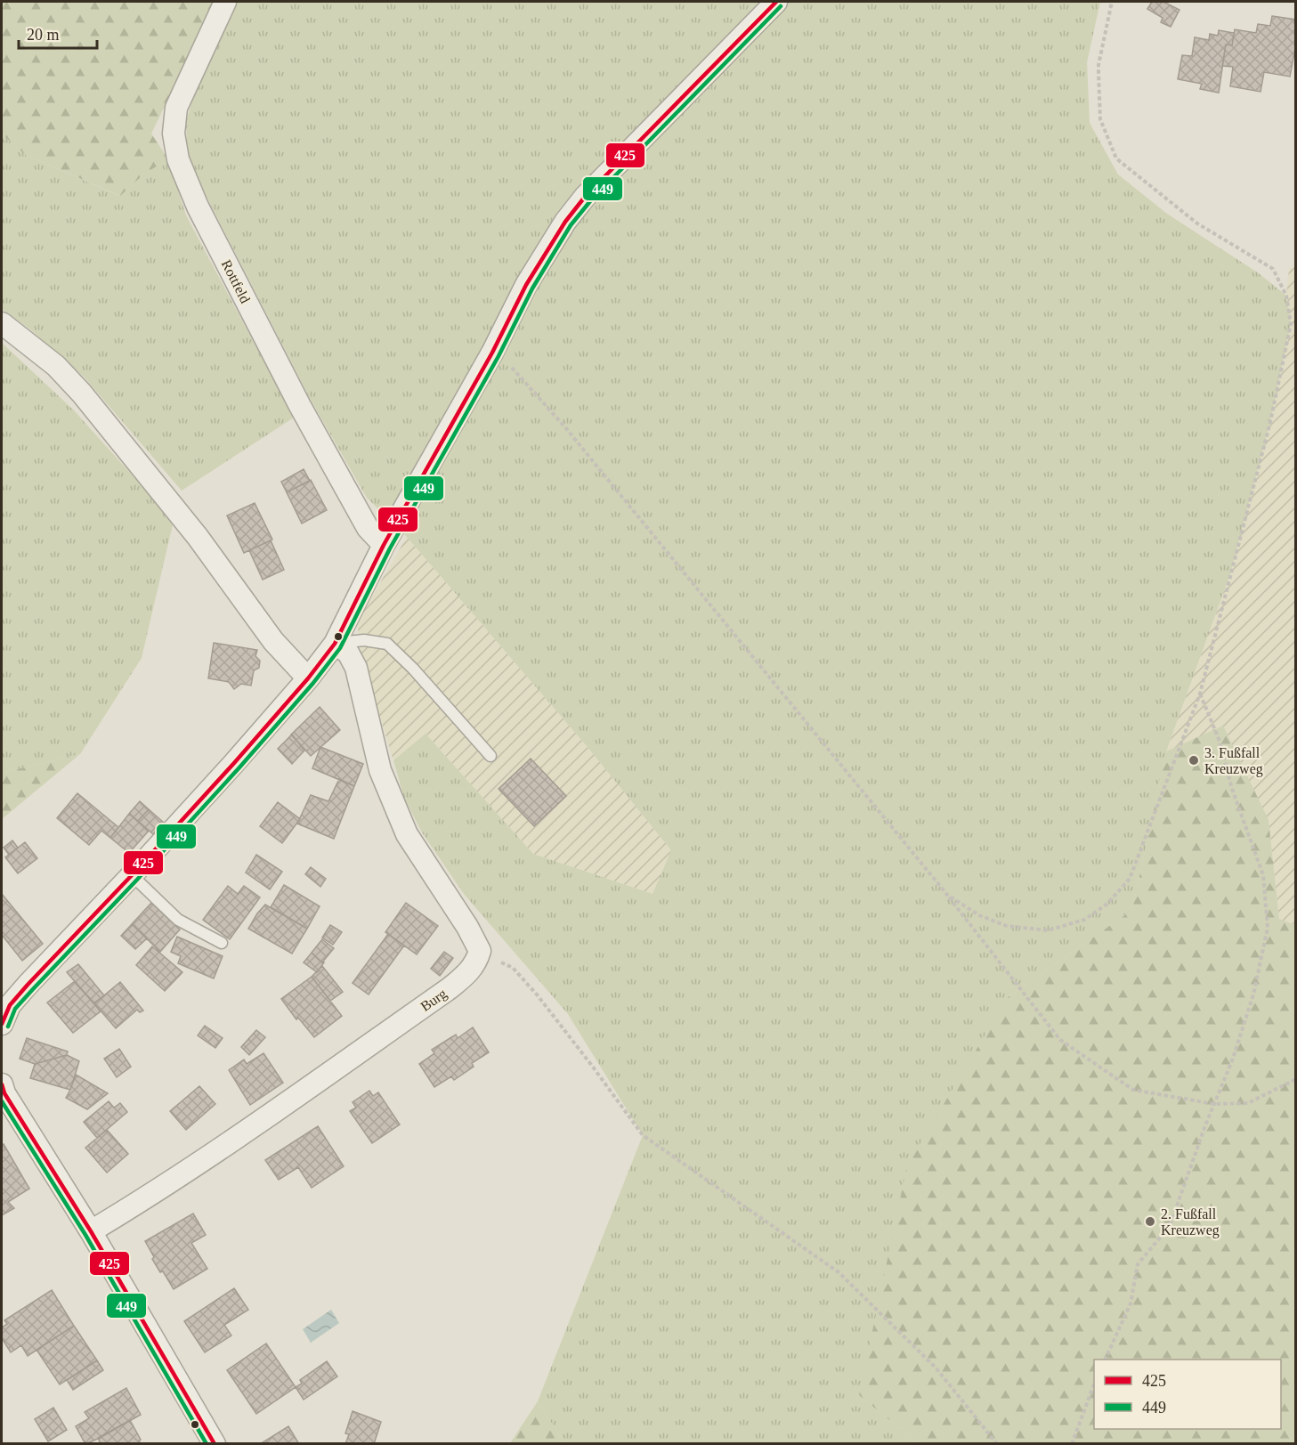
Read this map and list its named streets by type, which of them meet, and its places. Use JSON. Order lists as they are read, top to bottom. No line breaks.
{"streets":{"street":["Rottfeld","Burg"]},"places":["3. Fußfall Kreuzweg","2. Fußfall Kreuzweg"],"lines":["transit line 425","transit line 449"],"legend":["425","449"],"scale_bar":"20 m"}
